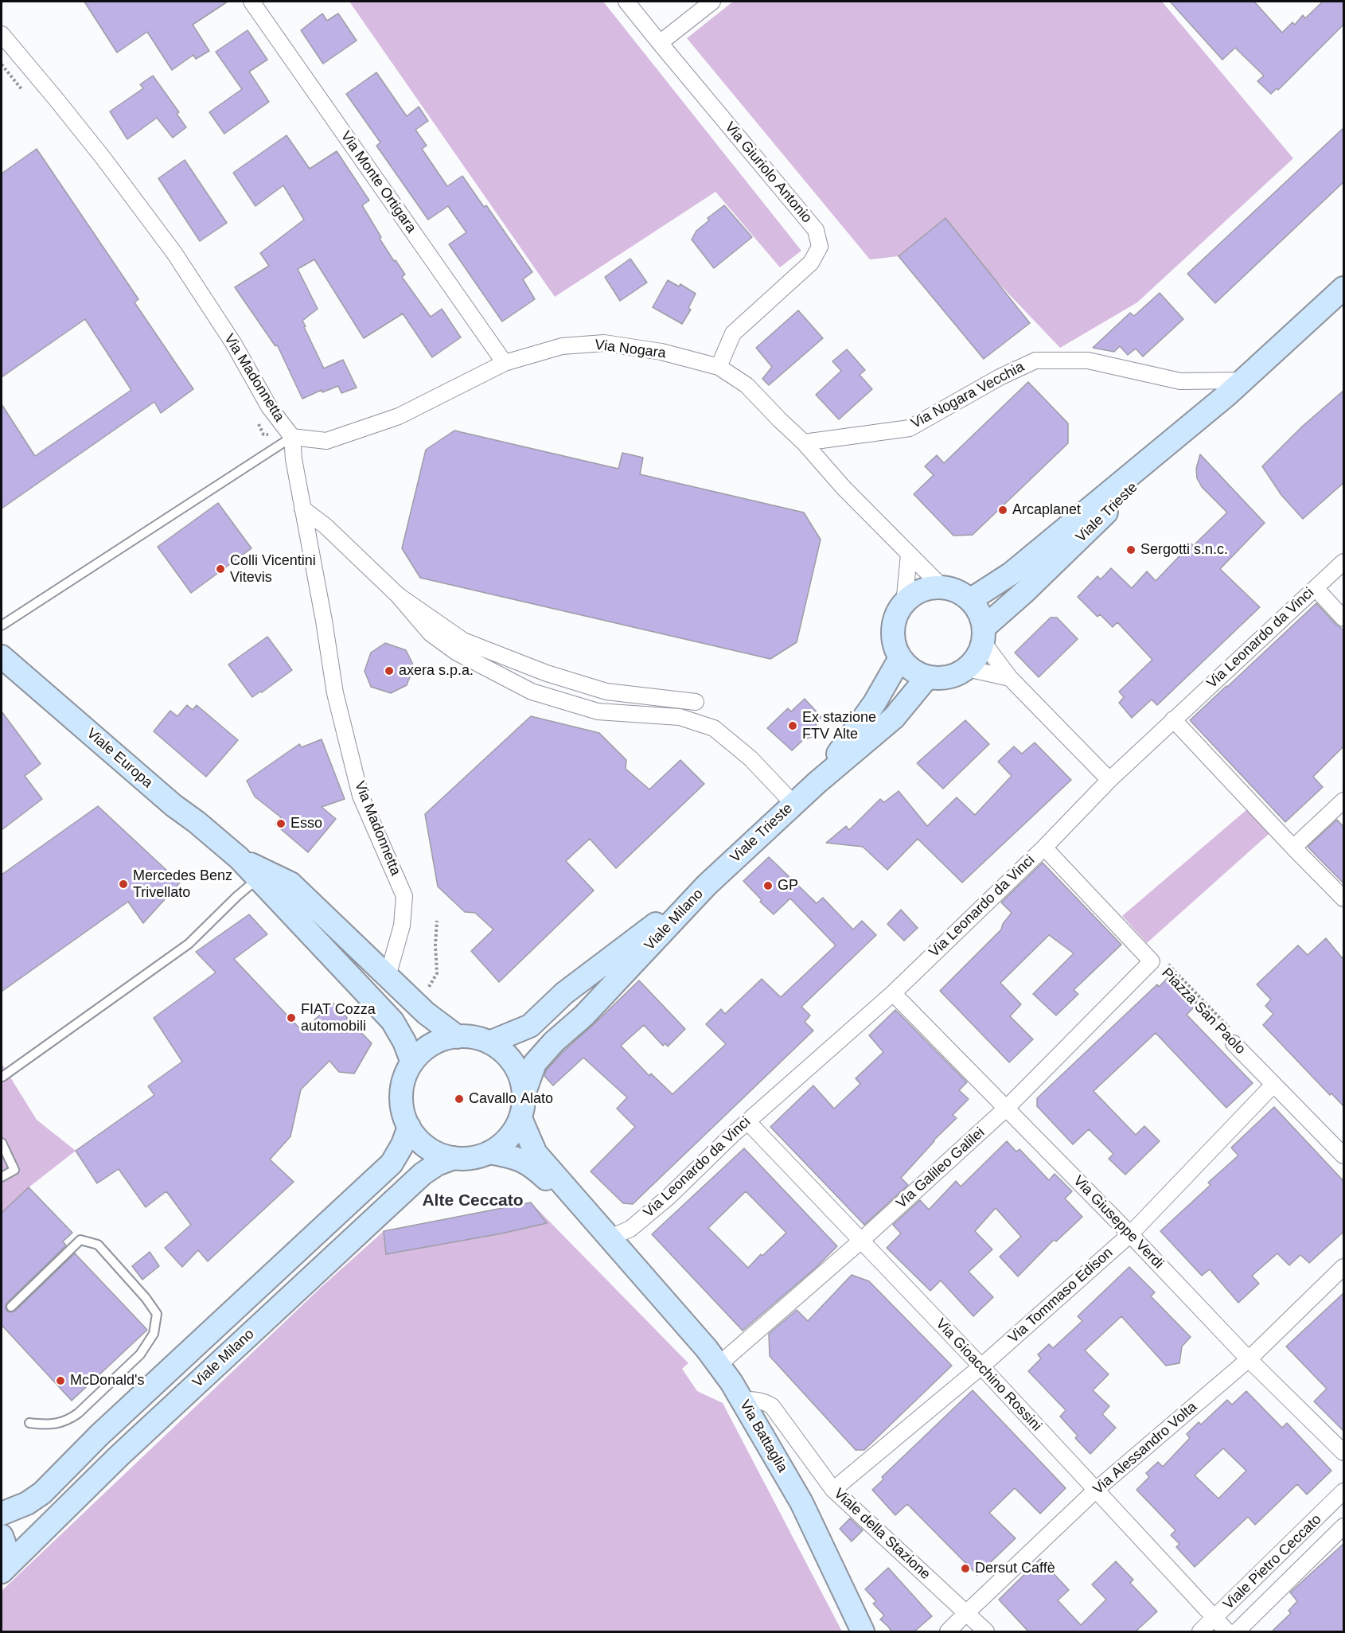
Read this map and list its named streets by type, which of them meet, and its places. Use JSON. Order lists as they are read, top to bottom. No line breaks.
{"streets":{"main road":["Viale Trieste","Viale Europa","Viale Milano","Via Battaglia"],"street":["Via Giuriolo Antonio","Via Monte Ortigara","Via Nogara","Via Madonnetta","Via Nogara Vecchia","Via Leonardo da Vinci","Piazza San Paolo","Via Galileo Galilei","Via Giuseppe Verdi","Via Tommaso Edison","Via Gioacchino Rossini","Via Alessandro Volta","Viale della Stazione","Viale Pietro Ceccato"]},"crossings":[["Via Giuriolo Antonio","Via Nogara"],["Via Monte Ortigara","Via Nogara"],["Via Nogara","Via Madonnetta"],["Via Nogara","Via Nogara Vecchia"],["Via Nogara","Viale Trieste"],["Via Madonnetta","Viale Europa"],["Via Nogara Vecchia","Viale Trieste"],["Viale Trieste","Viale Milano"],["Via Leonardo da Vinci","Piazza San Paolo"],["Via Leonardo da Vinci","Via Giuseppe Verdi"],["Via Leonardo da Vinci","Via Gioacchino Rossini"],["Via Leonardo da Vinci","Via Battaglia"],["Viale Europa","Viale Milano"],["Viale Europa","Via Battaglia"],["Viale Milano","Via Battaglia"],["Piazza San Paolo","Via Galileo Galilei"],["Piazza San Paolo","Via Tommaso Edison"],["Via Galileo Galilei","Via Giuseppe Verdi"],["Via Galileo Galilei","Via Gioacchino Rossini"],["Via Galileo Galilei","Via Battaglia"],["Via Giuseppe Verdi","Via Tommaso Edison"],["Via Giuseppe Verdi","Via Alessandro Volta"],["Via Tommaso Edison","Via Gioacchino Rossini"],["Via Tommaso Edison","Viale della Stazione"],["Via Gioacchino Rossini","Via Alessandro Volta"],["Via Gioacchino Rossini","Viale Pietro Ceccato"],["Via Battaglia","Viale della Stazione"],["Via Alessandro Volta","Viale della Stazione"]],"districts":["Alte Ceccato"],"places":["Arcaplanet","Sergotti s.n.c.","Colli Vicentini Vitevis","axera s.p.a.","Ex stazione FTV Alte","Esso","Mercedes Benz Trivellato","GP","FIAT Cozza automobili","Cavallo Alato","McDonald's","Dersut Caffè"]}
